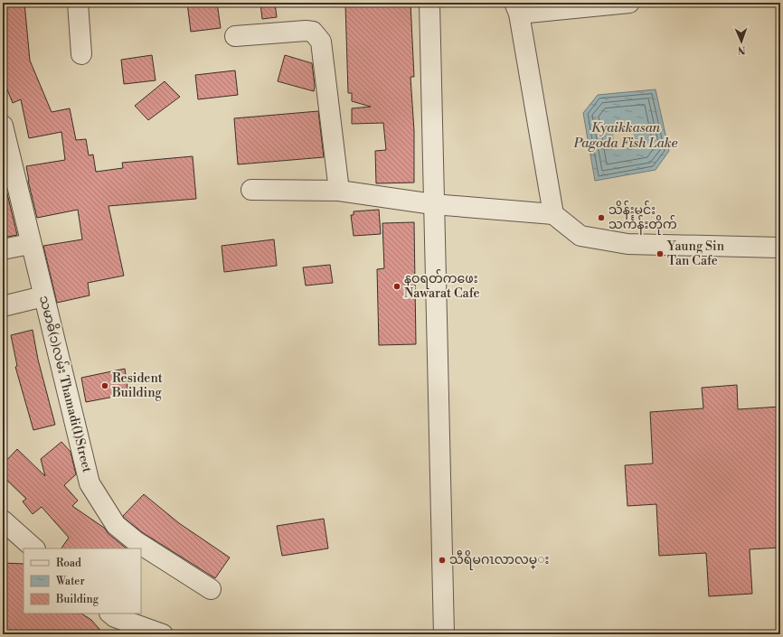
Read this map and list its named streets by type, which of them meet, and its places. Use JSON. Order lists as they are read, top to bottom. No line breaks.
{"streets":{"street":["သမာဓိ(၁)လမ်း Thamadi(1)Street"]},"water":["Kyaikkasan Pagoda Fish Lake"],"places":["သိန်းမင်း သင်္ကန်းတိုက်","Yaung Sin Tan Cafe","နဝရတ်ကဖေး Nawarat Cafe","Resident Building","သီရိမဂၤလာလမ္‌း"],"legend":["Road","Water","Building"],"north":"bottom"}
